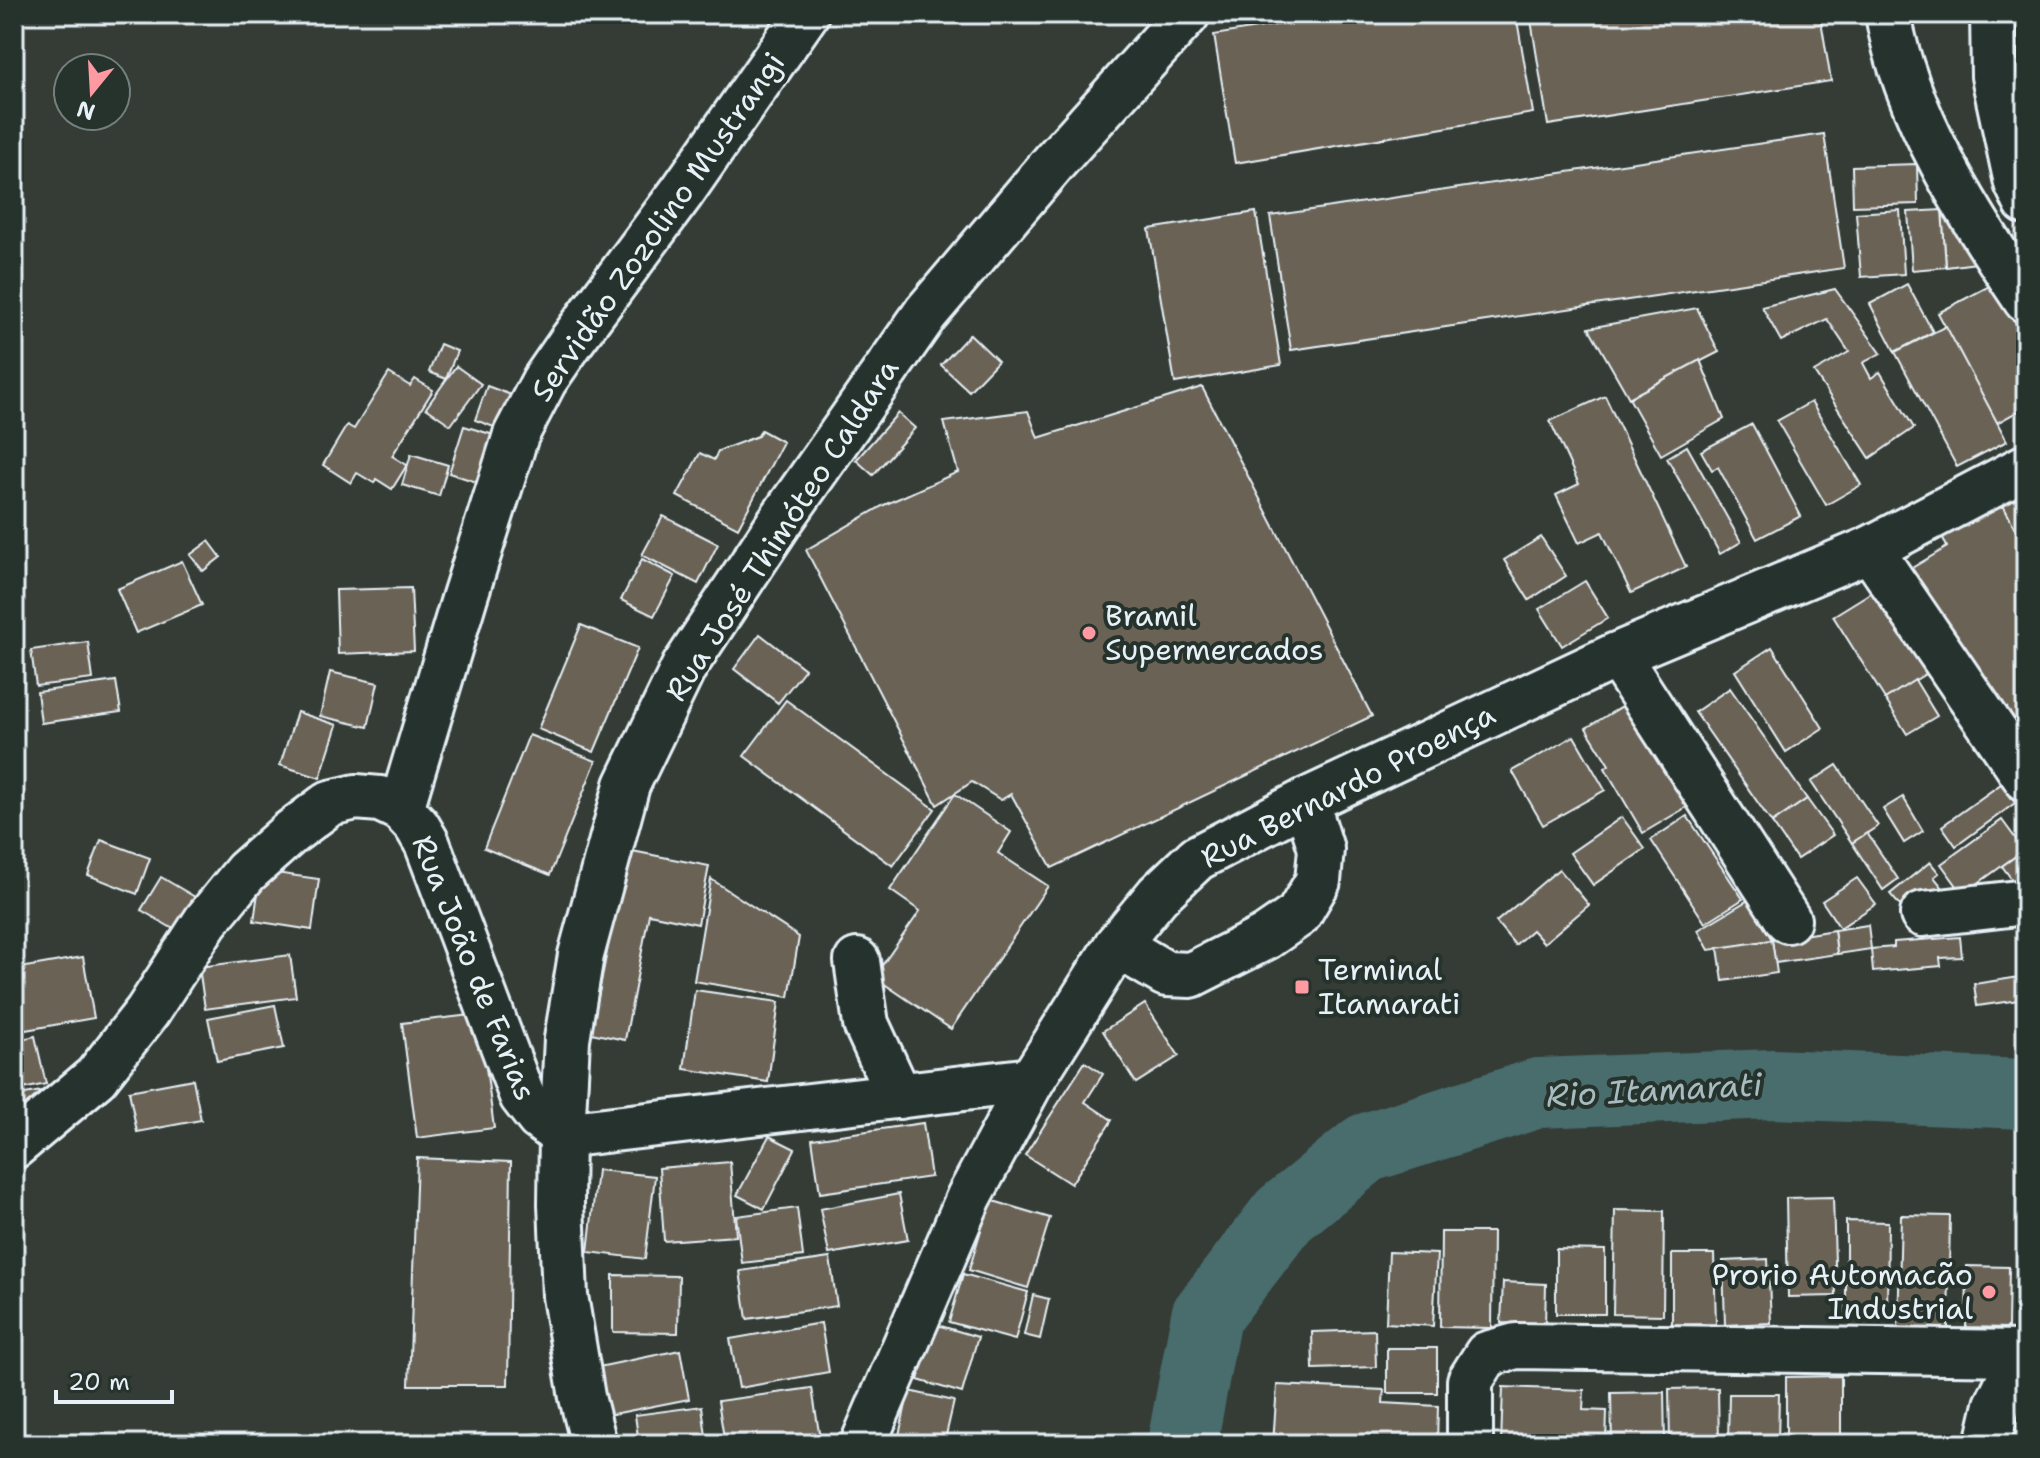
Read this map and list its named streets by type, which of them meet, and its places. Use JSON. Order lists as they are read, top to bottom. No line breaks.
{"streets":{"street":["Servidão Zozolino Mustrangi","Rua José Thimóteo Caldara","Rua Bernardo Proença","Rua João de Farias"]},"crossings":[["Servidão Zozolino Mustrangi","Rua João de Farias"],["Rua José Thimóteo Caldara","Rua João de Farias"]],"water":["Rio Itamarati"],"places":{"other":["Bramil Supermercados","Prorio Automacão Industrial"],"transit":["Terminal Itamarati"]},"scale_bar":"20 m","north":"bottom"}
